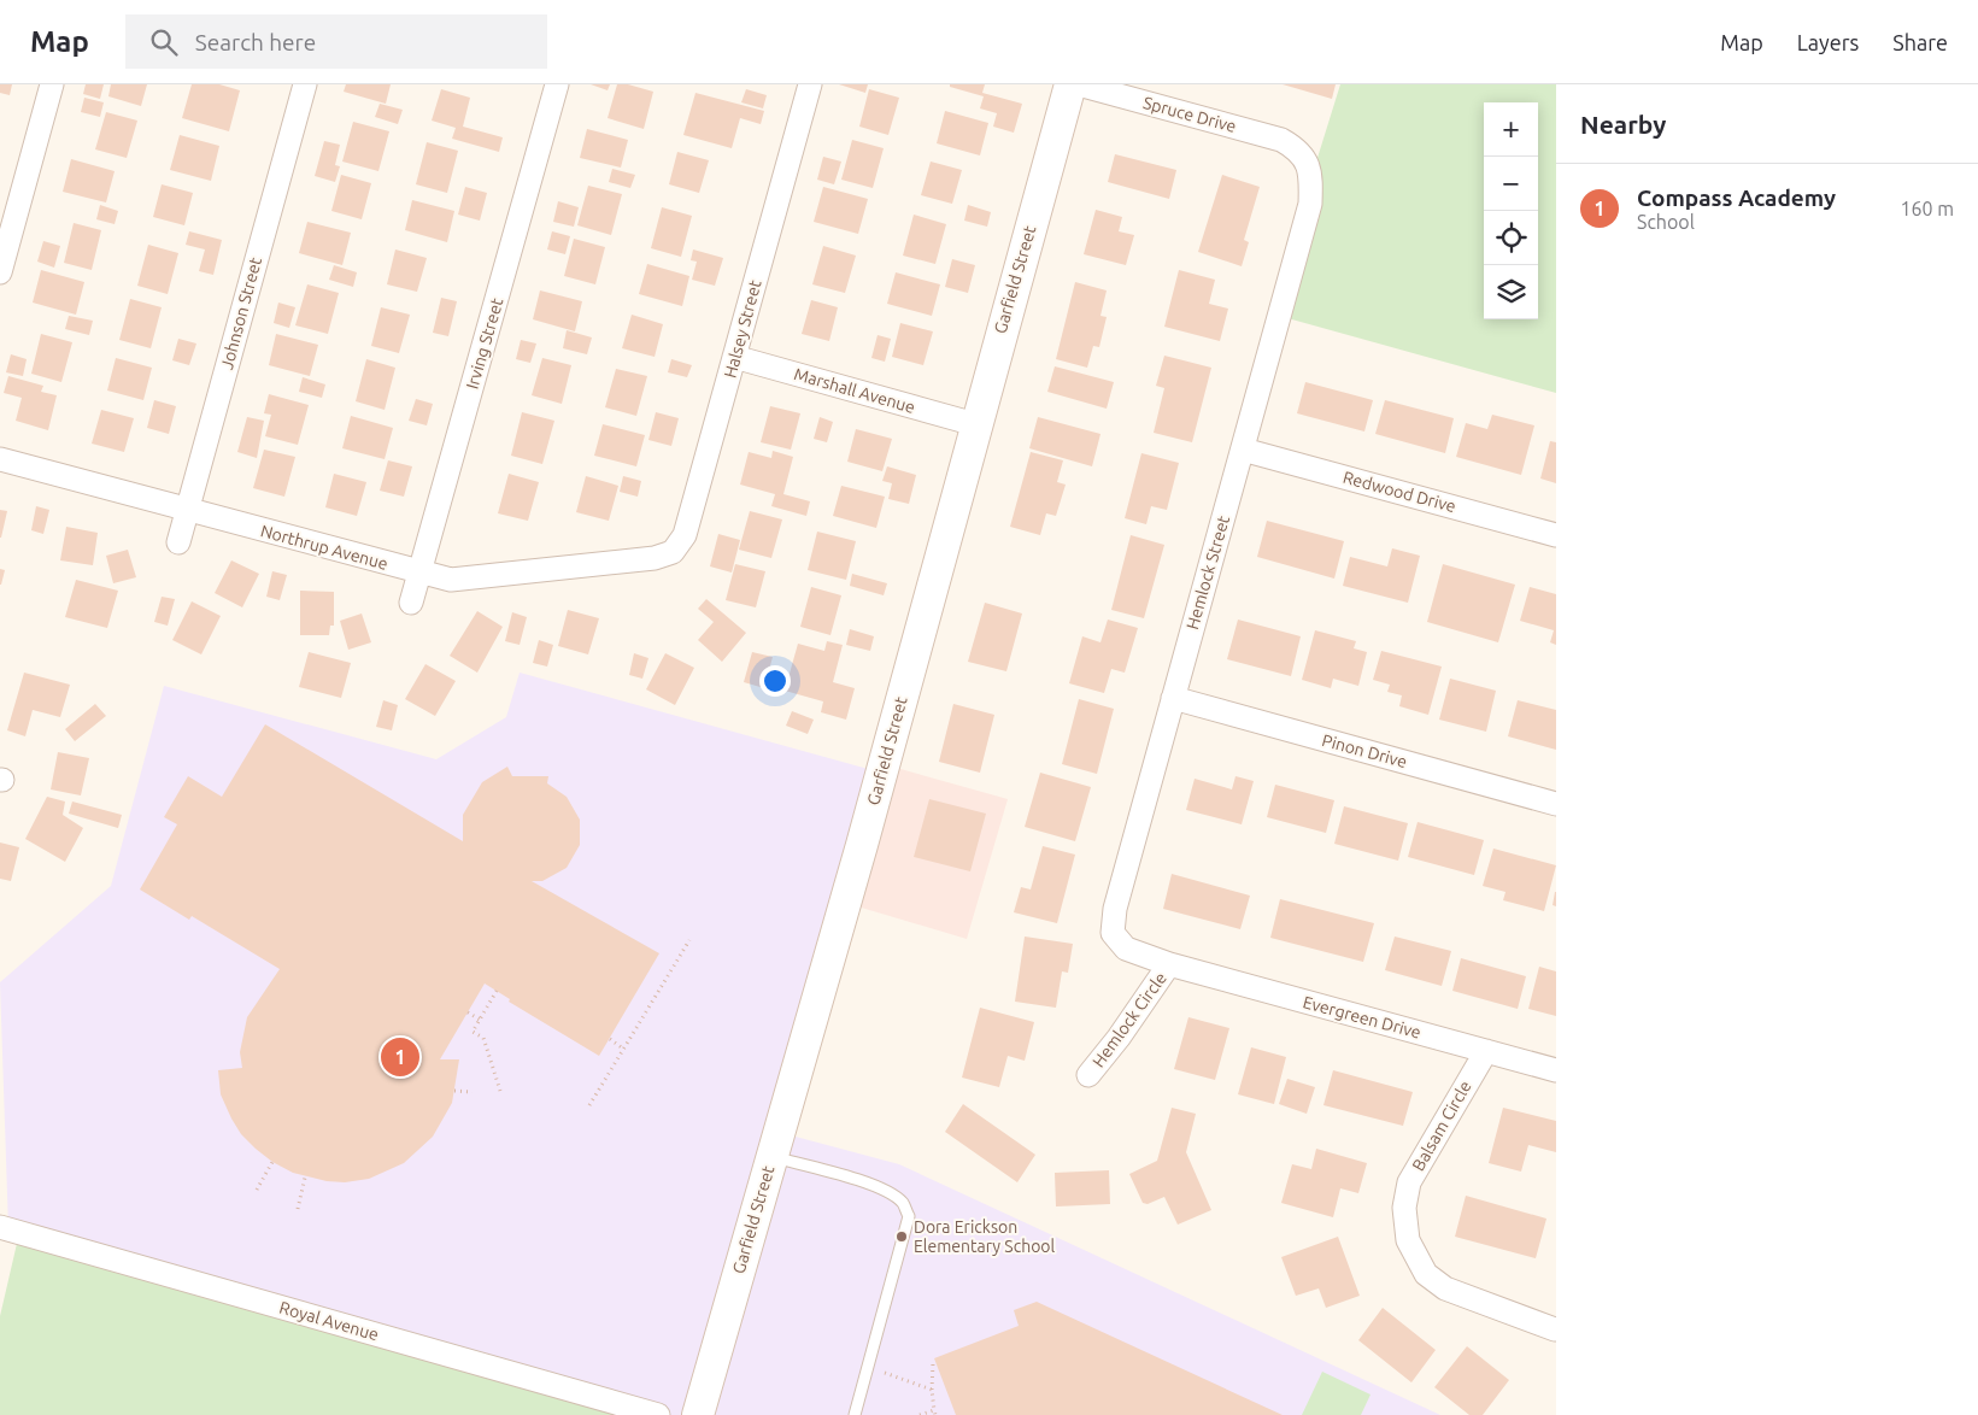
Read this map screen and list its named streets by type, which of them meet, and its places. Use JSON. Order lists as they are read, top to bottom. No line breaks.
{"streets":{"street":["Spruce Drive","Garfield Street","Johnson Street","Halsey Street","Irving Street","Marshall Avenue","Redwood Drive","Northrup Avenue","Hemlock Street","Pinon Drive","Evergreen Drive","Hemlock Circle","Balsam Circle","Royal Avenue"]},"crossings":[["Spruce Drive","Hemlock Street"],["Garfield Street","Marshall Avenue"],["Johnson Street","Northrup Avenue"],["Halsey Street","Marshall Avenue"],["Halsey Street","Northrup Avenue"],["Irving Street","Northrup Avenue"],["Redwood Drive","Hemlock Street"],["Hemlock Street","Pinon Drive"],["Hemlock Street","Evergreen Drive"],["Hemlock Street","Hemlock Circle"],["Evergreen Drive","Hemlock Circle"],["Evergreen Drive","Balsam Circle"]],"places":["Dora Erickson Elementary School"],"page":{"header":"Map","search":"Search here","nav":["Map","Layers","Share"],"heading":"Nearby","map_buttons":["+","−"],"list":[{"mark":"1","name":"Compass Academy","note":"School","value":"160 m"}],"pins":"1"}}
